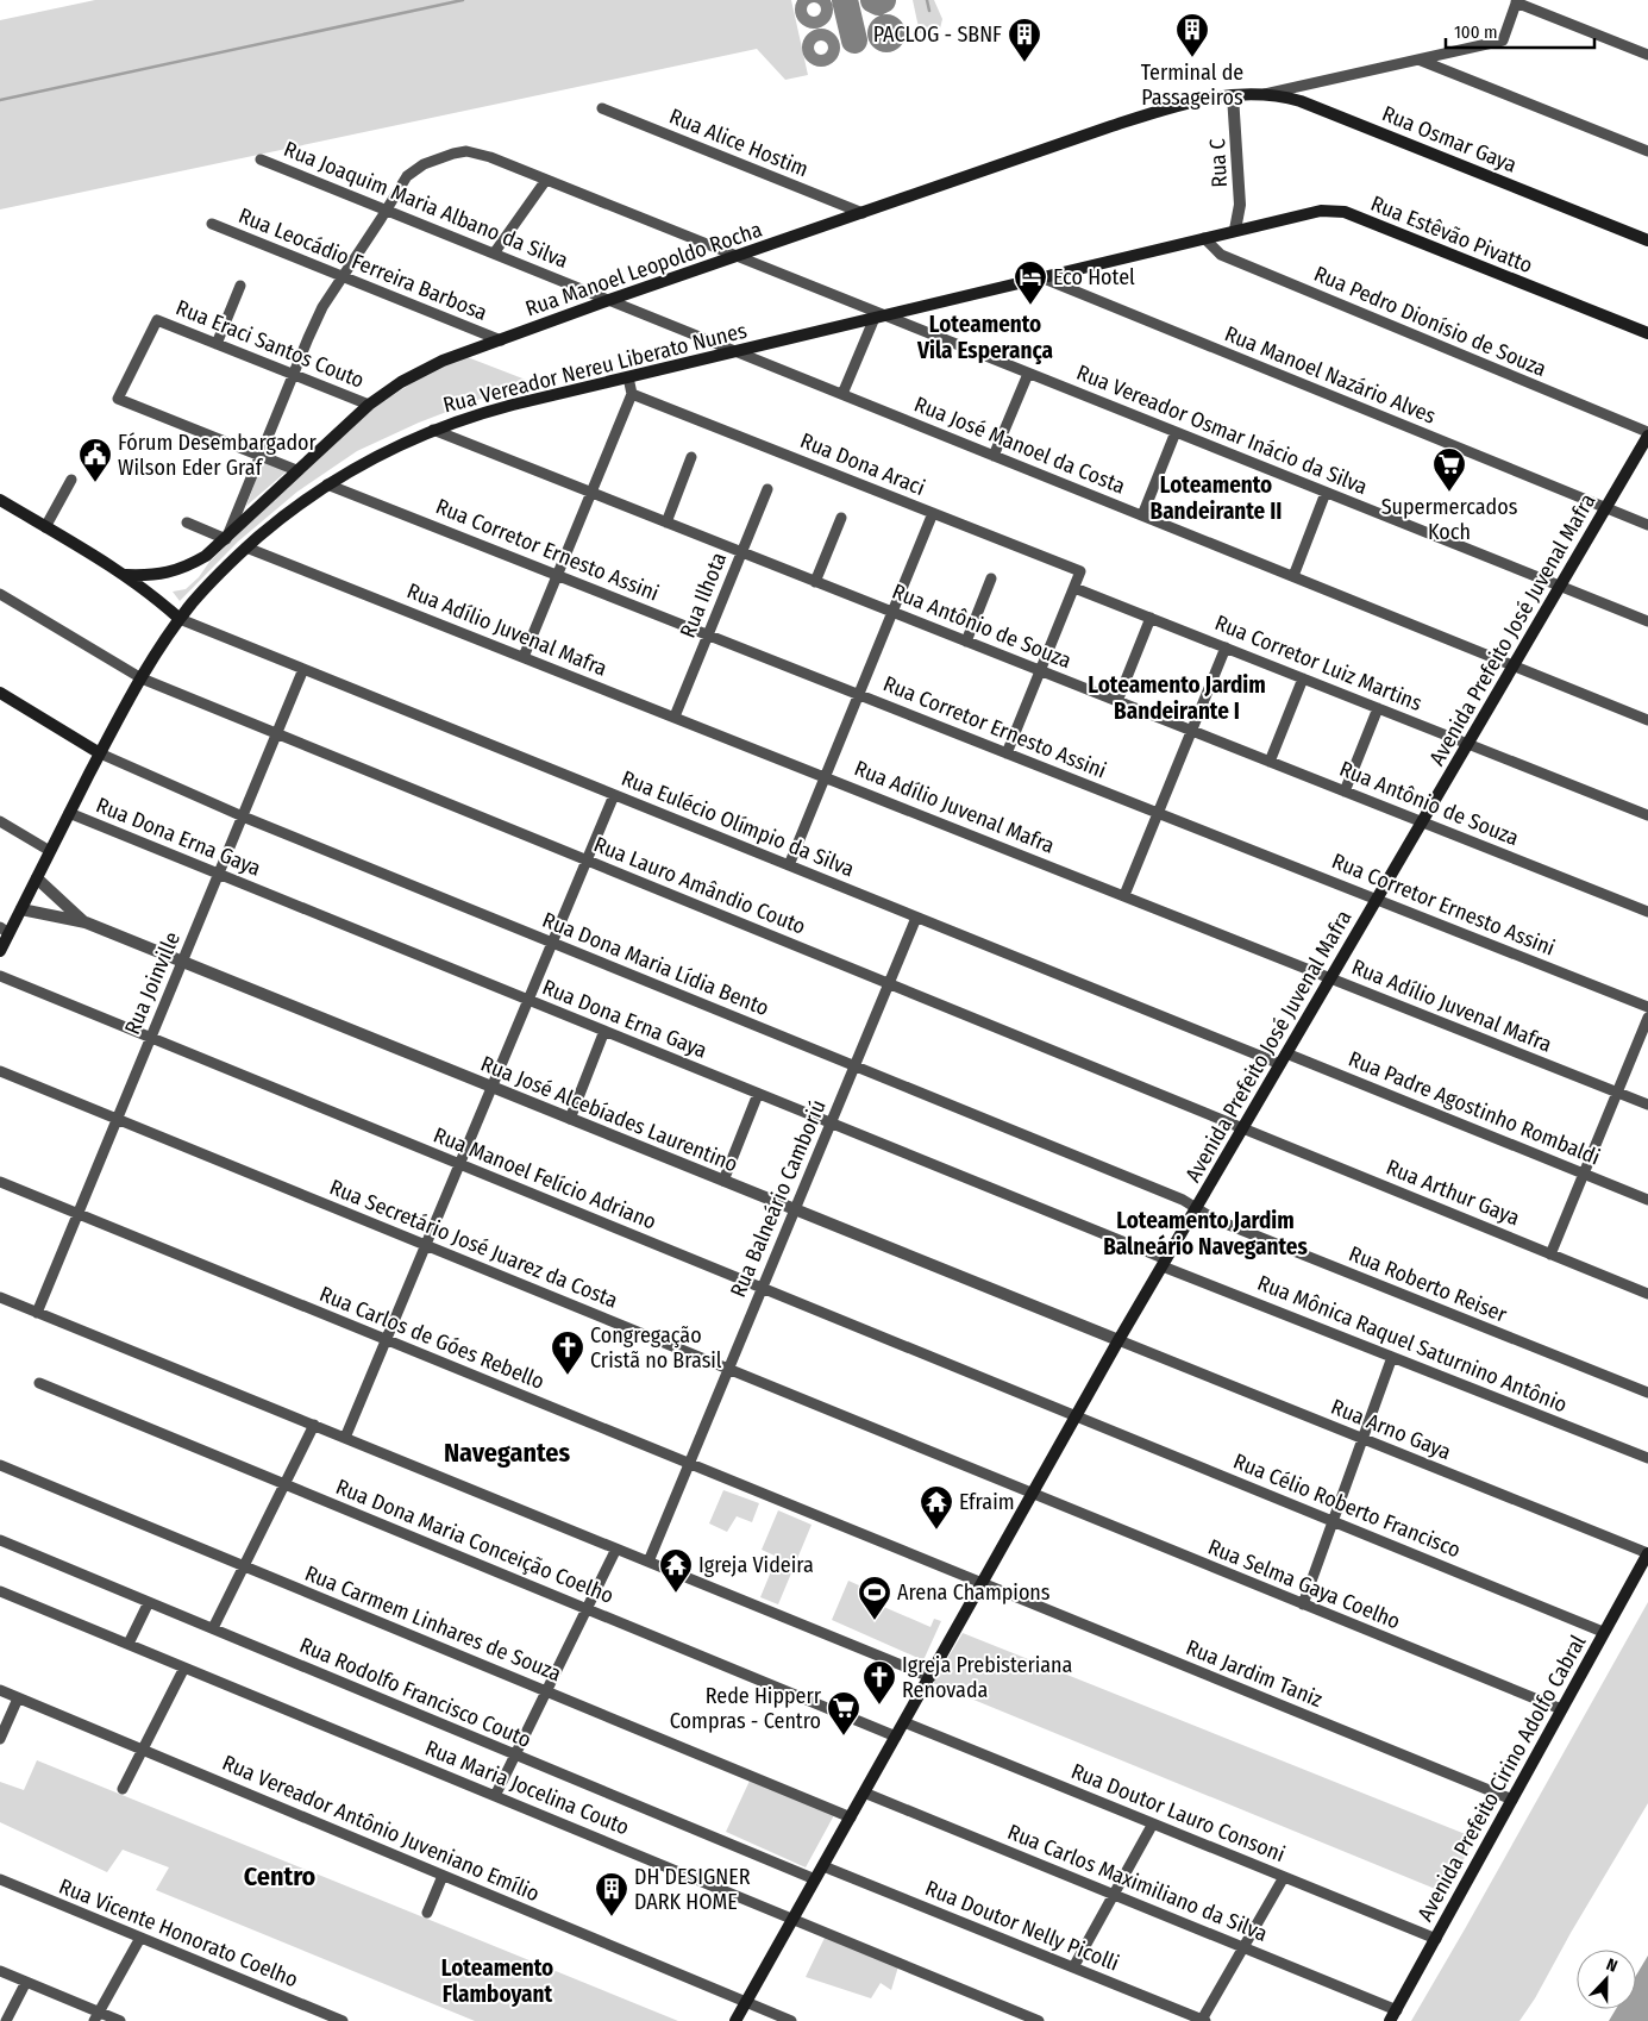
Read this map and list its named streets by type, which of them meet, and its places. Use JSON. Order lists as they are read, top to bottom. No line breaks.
{"streets":{"main road":["Rua Osmar Gaya","Rua Estêvão Pivatto","Rua Manoel Leopoldo Rocha","Rua Vereador Nereu Liberato Nunes","Avenida Prefeito José Juvenal Mafra","Avenida Prefeito Cirino Adolfo Cabral"],"street":["Rua Alice Hostim","Rua C","Rua Joaquim Maria Albano da Silva","Rua Leocádio Ferreira Barbosa","Rua Pedro Dionísio de Souza","Rua Eraci Santos Couto","Rua Manoel Nazário Alves","Rua Vereador Osmar Inácio da Silva","Rua José Manoel da Costa","Rua Dona Araci","Rua Corretor Ernesto Assini","Rua Ilhota","Rua Antônio de Souza","Rua Adílio Juvenal Mafra","Rua Corretor Luiz Martins","Rua Eulécio Olímpio da Silva","Rua Dona Erna Gaya","Rua Lauro Amândio Couto","Rua Dona Maria Lídia Bento","Rua Joinville","Rua Padre Agostinho Rombaldi","Rua José Alcebíades Laurentino","Rua Manoel Felício Adriano","Rua Arthur Gaya","Rua Balneário Camboriú","Rua Secretário José Juarez da Costa","Rua Roberto Reiser","Rua Carlos de Góes Rebello","Rua Mônica Raquel Saturnino Antônio","Rua Arno Gaya","Rua Célio Roberto Francisco","Rua Dona Maria Conceição Coelho","Rua Selma Gaya Coelho","Rua Carmem Linhares de Souza","Rua Jardim Taniz","Rua Rodolfo Francisco Couto","Rua Maria Jocelina Couto","Rua Doutor Lauro Consoni","Rua Vereador Antônio Juveniano Emílio","Rua Carlos Maximiliano da Silva","Rua Doutor Nelly Picolli","Rua Vicente Honorato Coelho"]},"crossings":[["Rua Osmar Gaya","Rua C"],["Rua Osmar Gaya","Rua Manoel Leopoldo Rocha"],["Rua Alice Hostim","Rua Manoel Leopoldo Rocha"],["Rua C","Rua Estêvão Pivatto"],["Rua C","Rua Manoel Leopoldo Rocha"],["Rua C","Rua Vereador Nereu Liberato Nunes"],["Rua Joaquim Maria Albano da Silva","Rua Manoel Leopoldo Rocha"],["Rua Joaquim Maria Albano da Silva","Rua Vereador Osmar Inácio da Silva"],["Rua Joaquim Maria Albano da Silva","Rua José Manoel da Costa"],["Rua Estêvão Pivatto","Rua Vereador Nereu Liberato Nunes"],["Rua Leocádio Ferreira Barbosa","Rua Manoel Leopoldo Rocha"],["Rua Leocádio Ferreira Barbosa","Rua Vereador Osmar Inácio da Silva"],["Rua Manoel Leopoldo Rocha","Rua Eraci Santos Couto"],["Rua Manoel Leopoldo Rocha","Rua Vereador Osmar Inácio da Silva"],["Rua Manoel Leopoldo Rocha","Rua José Manoel da Costa"],["Rua Pedro Dionísio de Souza","Rua Vereador Nereu Liberato Nunes"],["Rua Pedro Dionísio de Souza","Avenida Prefeito José Juvenal Mafra"],["Rua Eraci Santos Couto","Rua Vereador Osmar Inácio da Silva"],["Rua Vereador Nereu Liberato Nunes","Rua Manoel Nazário Alves"],["Rua Vereador Nereu Liberato Nunes","Rua Vereador Osmar Inácio da Silva"],["Rua Vereador Nereu Liberato Nunes","Rua José Manoel da Costa"],["Rua Vereador Nereu Liberato Nunes","Rua Corretor Ernesto Assini"],["Rua Vereador Nereu Liberato Nunes","Rua Antônio de Souza"],["Rua Vereador Nereu Liberato Nunes","Rua Adílio Juvenal Mafra"],["Rua Vereador Nereu Liberato Nunes","Rua Eulécio Olímpio da Silva"],["Rua Vereador Nereu Liberato Nunes","Rua Dona Erna Gaya"],["Rua Vereador Nereu Liberato Nunes","Rua Lauro Amândio Couto"],["Rua Vereador Nereu Liberato Nunes","Rua Dona Maria Lídia Bento"],["Rua Vereador Nereu Liberato Nunes","Rua José Alcebíades Laurentino"],["Rua Manoel Nazário Alves","Avenida Prefeito José Juvenal Mafra"],["Rua Vereador Osmar Inácio da Silva","Avenida Prefeito José Juvenal Mafra"],["Rua José Manoel da Costa","Avenida Prefeito José Juvenal Mafra"],["Rua Dona Araci","Rua Corretor Luiz Martins"],["Rua Corretor Ernesto Assini","Rua Ilhota"],["Rua Corretor Ernesto Assini","Avenida Prefeito José Juvenal Mafra"],["Rua Ilhota","Rua Antônio de Souza"],["Rua Ilhota","Rua Adílio Juvenal Mafra"],["Rua Antônio de Souza","Avenida Prefeito José Juvenal Mafra"],["Rua Adílio Juvenal Mafra","Avenida Prefeito José Juvenal Mafra"],["Avenida Prefeito José Juvenal Mafra","Rua Corretor Luiz Martins"],["Avenida Prefeito José Juvenal Mafra","Rua Eulécio Olímpio da Silva"],["Avenida Prefeito José Juvenal Mafra","Rua Dona Erna Gaya"],["Avenida Prefeito José Juvenal Mafra","Rua Lauro Amândio Couto"],["Avenida Prefeito José Juvenal Mafra","Rua Dona Maria Lídia Bento"],["Avenida Prefeito José Juvenal Mafra","Rua Padre Agostinho Rombaldi"],["Avenida Prefeito José Juvenal Mafra","Rua José Alcebíades Laurentino"],["Avenida Prefeito José Juvenal Mafra","Rua Manoel Felício Adriano"],["Avenida Prefeito José Juvenal Mafra","Rua Arthur Gaya"],["Avenida Prefeito José Juvenal Mafra","Rua Secretário José Juarez da Costa"],["Avenida Prefeito José Juvenal Mafra","Rua Roberto Reiser"],["Avenida Prefeito José Juvenal Mafra","Rua Carlos de Góes Rebello"],["Avenida Prefeito José Juvenal Mafra","Rua Mônica Raquel Saturnino Antônio"],["Avenida Prefeito José Juvenal Mafra","Rua Arno Gaya"],["Avenida Prefeito José Juvenal Mafra","Rua Célio Roberto Francisco"],["Avenida Prefeito José Juvenal Mafra","Rua Dona Maria Conceição Coelho"],["Avenida Prefeito José Juvenal Mafra","Rua Selma Gaya Coelho"],["Avenida Prefeito José Juvenal Mafra","Rua Carmem Linhares de Souza"],["Avenida Prefeito José Juvenal Mafra","Rua Jardim Taniz"],["Avenida Prefeito José Juvenal Mafra","Rua Rodolfo Francisco Couto"],["Avenida Prefeito José Juvenal Mafra","Rua Maria Jocelina Couto"],["Avenida Prefeito José Juvenal Mafra","Rua Doutor Lauro Consoni"],["Avenida Prefeito José Juvenal Mafra","Rua Vereador Antônio Juveniano Emílio"],["Avenida Prefeito José Juvenal Mafra","Rua Carlos Maximiliano da Silva"],["Avenida Prefeito José Juvenal Mafra","Rua Doutor Nelly Picolli"],["Rua Eulécio Olímpio da Silva","Rua Joinville"],["Rua Eulécio Olímpio da Silva","Rua Balneário Camboriú"],["Rua Dona Erna Gaya","Rua Joinville"],["Rua Dona Erna Gaya","Rua Balneário Camboriú"],["Rua Dona Erna Gaya","Rua Mônica Raquel Saturnino Antônio"],["Rua Lauro Amândio Couto","Rua Joinville"],["Rua Lauro Amândio Couto","Rua Arthur Gaya"],["Rua Lauro Amândio Couto","Rua Balneário Camboriú"],["Rua Dona Maria Lídia Bento","Rua Joinville"],["Rua Dona Maria Lídia Bento","Rua Balneário Camboriú"],["Rua Dona Maria Lídia Bento","Rua Roberto Reiser"],["Rua Joinville","Rua José Alcebíades Laurentino"],["Rua Joinville","Rua Manoel Felício Adriano"],["Rua Joinville","Rua Secretário José Juarez da Costa"],["Rua Joinville","Rua Carlos de Góes Rebello"],["Rua José Alcebíades Laurentino","Rua Balneário Camboriú"],["Rua José Alcebíades Laurentino","Rua Arno Gaya"],["Rua Manoel Felício Adriano","Rua Balneário Camboriú"],["Rua Manoel Felício Adriano","Rua Célio Roberto Francisco"],["Rua Balneário Camboriú","Rua Secretário José Juarez da Costa"],["Rua Balneário Camboriú","Rua Carlos de Góes Rebello"],["Rua Secretário José Juarez da Costa","Rua Selma Gaya Coelho"],["Rua Carlos de Góes Rebello","Rua Jardim Taniz"],["Rua Arno Gaya","Avenida Prefeito Cirino Adolfo Cabral"],["Rua Célio Roberto Francisco","Avenida Prefeito Cirino Adolfo Cabral"],["Rua Selma Gaya Coelho","Avenida Prefeito Cirino Adolfo Cabral"],["Rua Jardim Taniz","Avenida Prefeito Cirino Adolfo Cabral"],["Avenida Prefeito Cirino Adolfo Cabral","Rua Doutor Lauro Consoni"],["Avenida Prefeito Cirino Adolfo Cabral","Rua Carlos Maximiliano da Silva"]],"districts":["Loteamento Vila Esperança","Loteamento Bandeirante II","Loteamento Jardim Bandeirante I","Loteamento Jardim Balneário Navegantes","Navegantes","Centro","Loteamento Flamboyant"],"places":{"building":["Terminal de Passageiros","PACLOG - SBNF","DH DESIGNER DARK HOME"],"hotel":["Eco Hotel"],"public building":["Fórum Desembargador Wilson Eder Graf"],"supermarket":["Supermercados Koch","Rede Hipperr Compras - Centro"],"church":["Congregação Cristã no Brasil","Igreja Prebisteriana Renovada"],"temple":["Efraim","Igreja Videira"],"sports":["Arena Champions"]},"scale_bar":"100 m","north":"top"}
